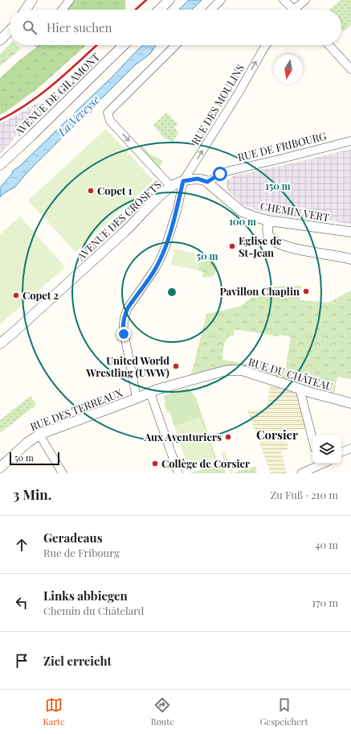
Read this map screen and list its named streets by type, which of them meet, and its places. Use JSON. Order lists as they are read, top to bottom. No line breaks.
{"streets":{"street":["AVENUE DE GILAMONT","RUE DES MOULINS","RUE DE FRIBOURG","CHEMIN VERT","AVENUE DES CROSETS","RUE DU CHÂTEAU","RUE DES TERREAUX"]},"crossings":[["RUE DES MOULINS","AVENUE DES CROSETS"],["RUE DE FRIBOURG","CHEMIN VERT"],["RUE DU CHÂTEAU","RUE DES TERREAUX"]],"one_way":["RUE DES MOULINS"],"districts":["Corsier"],"water":["La Veveyse"],"places":["Copet 1","Eglise de St-Jean","Pavillon Chaplin","Copet 2","United World Wrestling (UWW)","Aux Aventuriers","Collège de Corsier"],"scale_bar":"50 m","north":"bottom","page":{"search":"Hier suchen","scale":"50 m","heading":["3 Min.","Zu Fuß · 210 m"],"list":[["Geradeaus","Rue de Fribourg","40 m"],["Links abbiegen","Chemin du Châtelard","170 m"],"Ziel erreicht"],"nav":["Karte","Route","Gespeichert"]},"rings":["150 m","100 m","50 m"]}
